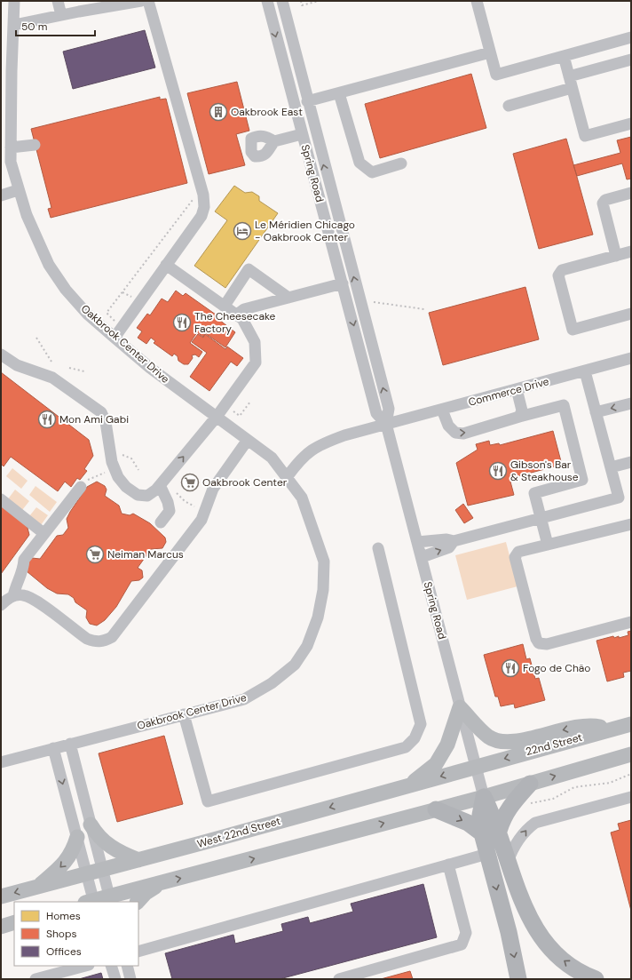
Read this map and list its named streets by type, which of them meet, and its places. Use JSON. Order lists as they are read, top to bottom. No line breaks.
{"streets":{"main road":["22nd Street","West 22nd Street"],"street":["Spring Road","Oakbrook Center Drive","Commerce Drive"]},"crossings":[["Spring Road","Commerce Drive"],["Spring Road","22nd Street"],["Spring Road","West 22nd Street"],["22nd Street","West 22nd Street"]],"places":{"building":["Oakbrook East"],"hotel":["Le Méridien Chicago - Oakbrook Center"],"restaurant":["The Cheesecake Factory","Mon Ami Gabi","Gibson's Bar & Steakhouse","Fogo de Chão"],"supermarket":["Oakbrook Center","Neiman Marcus"]},"legend":["Homes","Shops","Offices"],"scale_bar":"50 m"}
